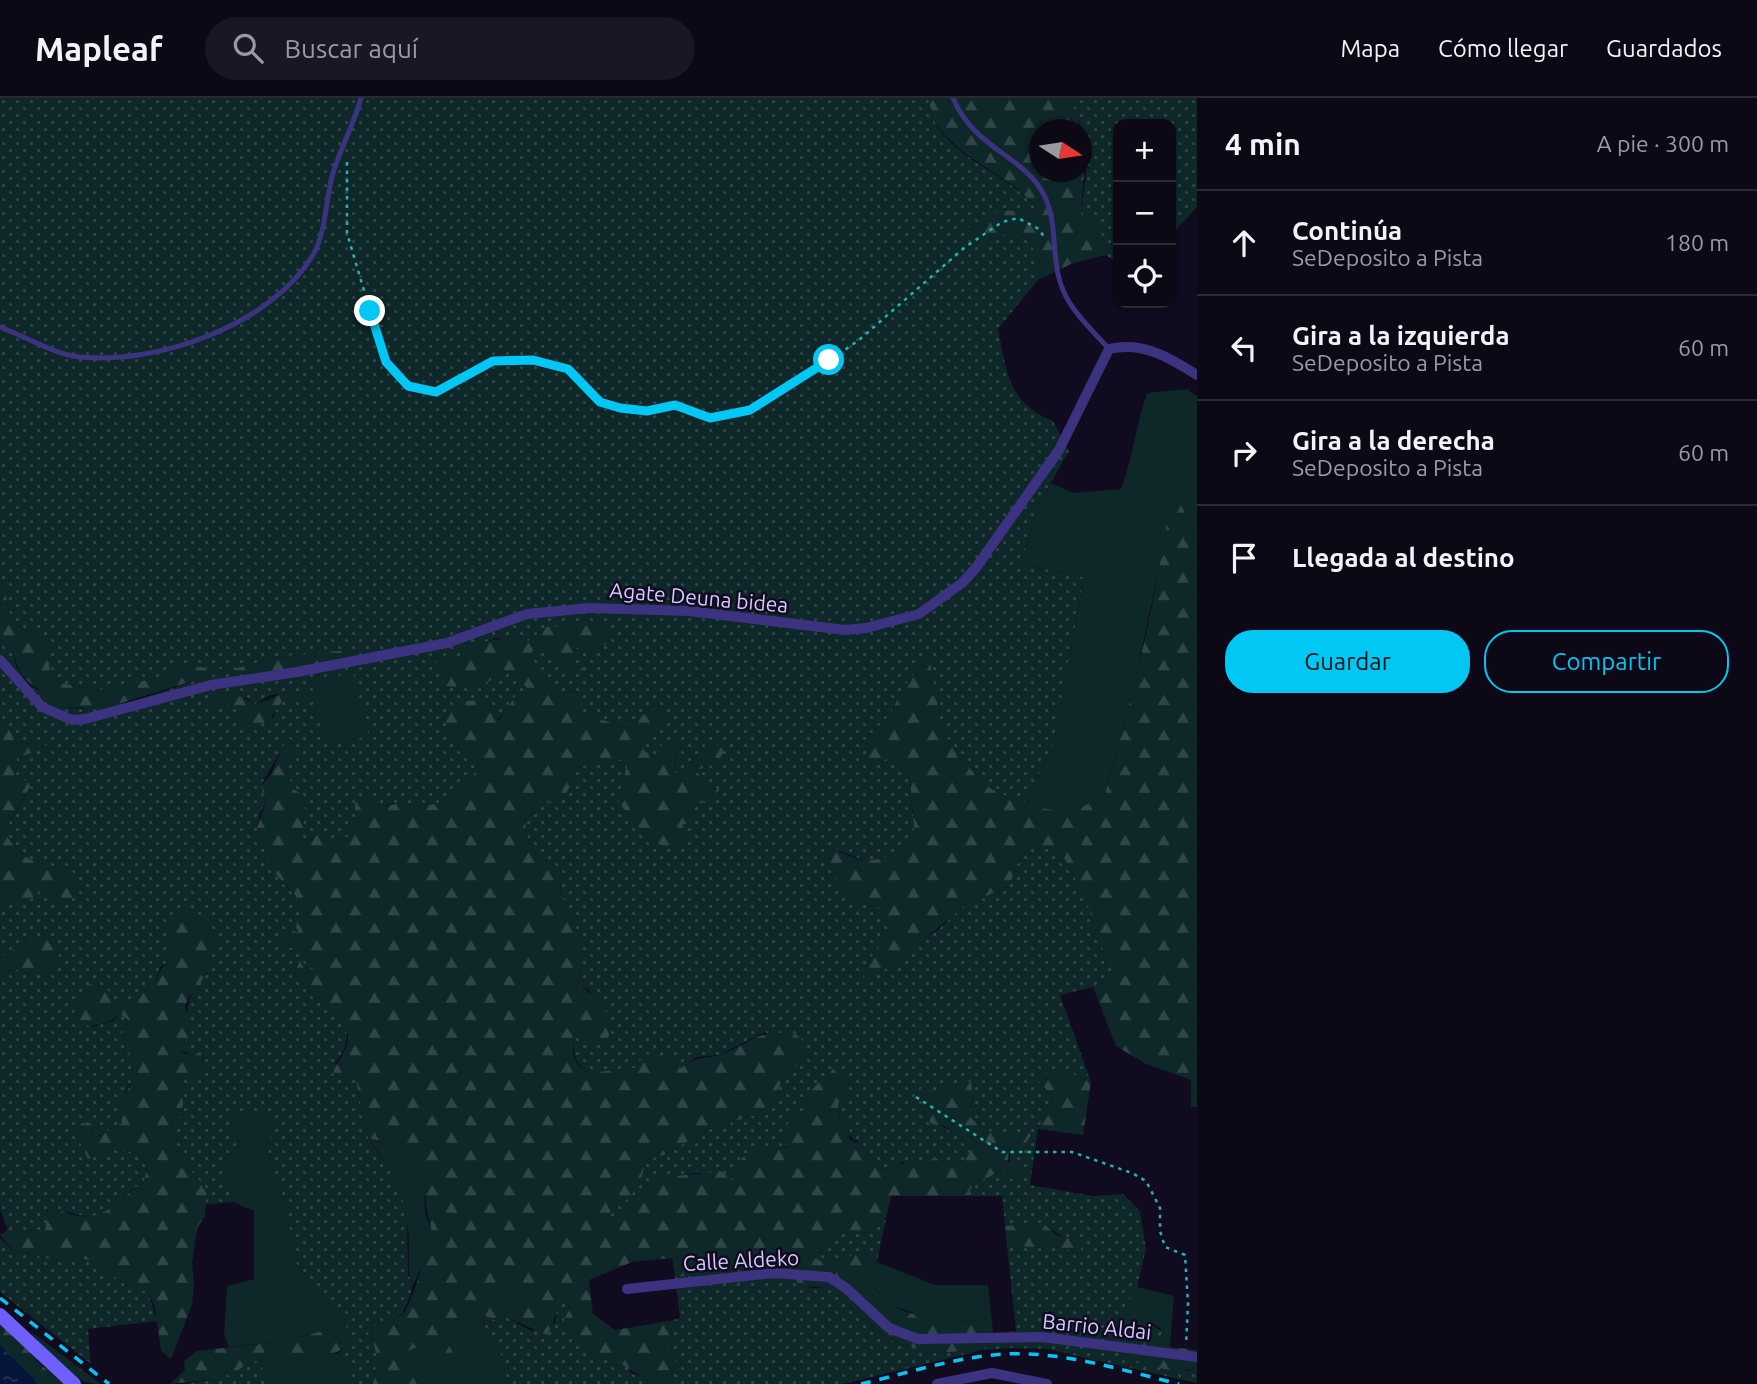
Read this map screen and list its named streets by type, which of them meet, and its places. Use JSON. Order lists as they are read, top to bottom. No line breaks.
{"streets":{"street":["Agate Deuna bidea","Calle Aldeko","Barrio Aldai"]},"crossings":[["Calle Aldeko","Barrio Aldai"]],"north":"right","page":{"header":"Mapleaf","search":"Buscar aquí","nav":["Mapa","Cómo llegar","Guardados"],"heading":["4 min","A pie · 300 m"],"map_buttons":["+","−"],"list":[["Continúa","SeDeposito a Pista","180 m"],["Gira a la izquierda","SeDeposito a Pista","60 m"],["Gira a la derecha","SeDeposito a Pista","60 m"],"Llegada al destino"],"buttons":["Guardar","Compartir"]}}
